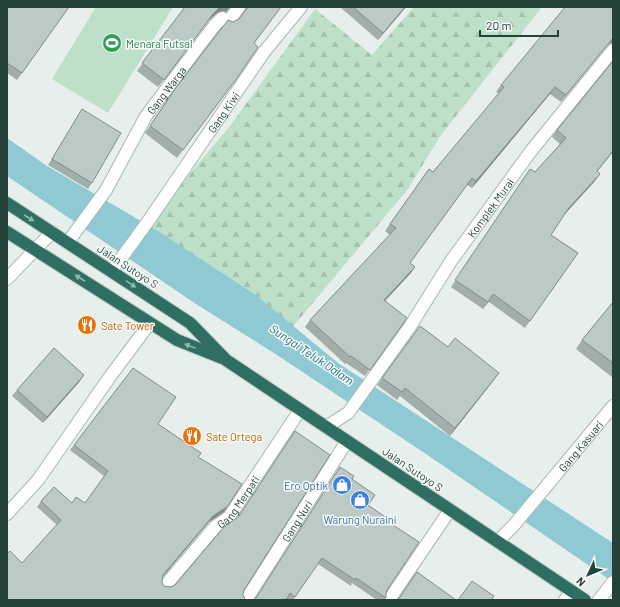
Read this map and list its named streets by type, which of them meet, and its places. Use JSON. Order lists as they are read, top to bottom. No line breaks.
{"streets":{"highway":["Jalan Sutoyo S"],"street":["Gang Warga","Gang Kiwi","Komplek Murai","Gang Kasuari","Gang Merpati","Gang Nuri"]},"crossings":[["Gang Warga","Jalan Sutoyo S"],["Gang Kiwi","Jalan Sutoyo S"],["Komplek Murai","Jalan Sutoyo S"],["Jalan Sutoyo S","Gang Kasuari"],["Jalan Sutoyo S","Gang Merpati"],["Jalan Sutoyo S","Gang Nuri"]],"water":["Sungai Teluk Dalam"],"places":{"sports":["Menara Futsal"],"restaurant":["Sate Tower","Sate Ortega"],"shop":["Ero Optik","Warung Nuraini"]},"scale_bar":"20 m","north":"bottom left"}
